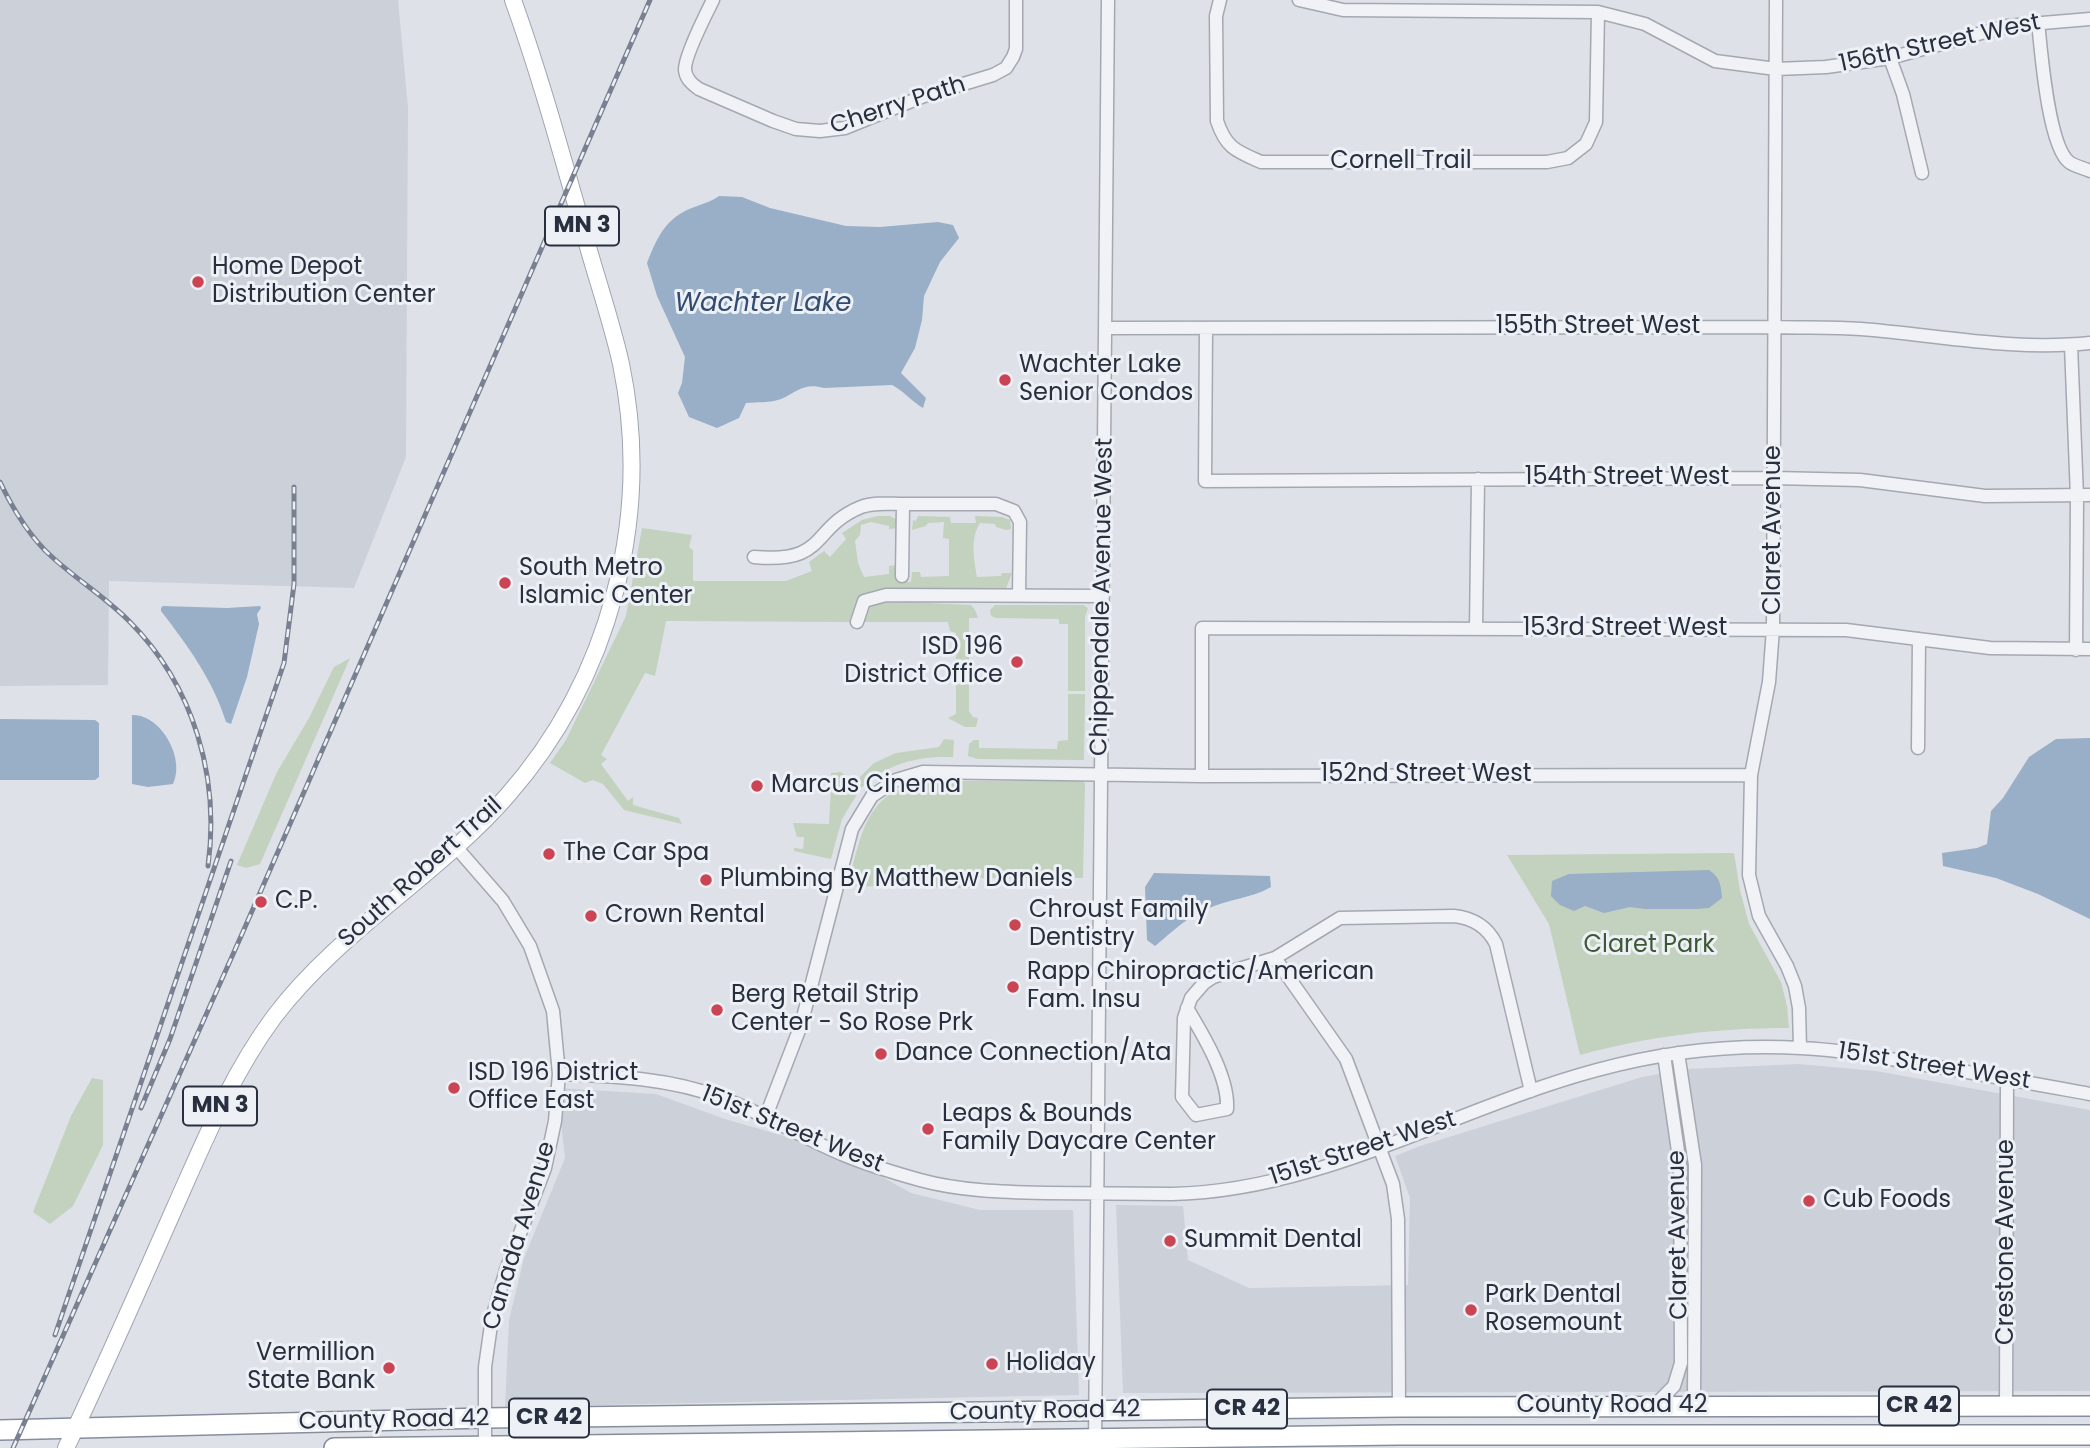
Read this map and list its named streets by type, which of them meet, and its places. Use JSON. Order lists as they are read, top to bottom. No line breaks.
{"streets":{"highway":["County Road 42","CR 42"],"main road":["MN 3","South Robert Trail"],"street":["156th Street West","Cherry Path","Cornell Trail","155th Street West","154th Street West","Claret Avenue","Chippendale Avenue West","153rd Street West","152nd Street West","151st Street West","Canada Avenue","Crestone Avenue"]},"crossings":[["156th Street West","Cornell Trail"],["156th Street West","Claret Avenue"],["MN 3","South Robert Trail"],["MN 3","County Road 42"],["155th Street West","154th Street West"],["155th Street West","Claret Avenue"],["155th Street West","Chippendale Avenue West"],["154th Street West","Claret Avenue"],["Claret Avenue","153rd Street West"],["Claret Avenue","152nd Street West"],["Claret Avenue","151st Street West"],["Claret Avenue","County Road 42"],["Chippendale Avenue West","152nd Street West"],["Chippendale Avenue West","151st Street West"],["Chippendale Avenue West","County Road 42"],["153rd Street West","152nd Street West"],["152nd Street West","151st Street West"],["South Robert Trail","Canada Avenue"],["South Robert Trail","County Road 42"],["151st Street West","Canada Avenue"],["151st Street West","Crestone Avenue"],["Canada Avenue","County Road 42"],["Crestone Avenue","County Road 42"]],"water":["Wachter Lake"],"parks":["Claret Park"],"places":["Home Depot Distribution Center","Wachter Lake Senior Condos","South Metro Islamic Center","ISD 196 District Office","Marcus Cinema","The Car Spa","Plumbing By Matthew Daniels","C.P.","Crown Rental","Chroust Family Dentistry","Rapp Chiropractic/American Fam. Insu","Berg Retail Strip Center - So Rose Prk","Dance Connection/Ata","ISD 196 District Office East","Leaps & Bounds Family Daycare Center","Cub Foods","Summit Dental","Park Dental Rosemount","Holiday","Vermillion State Bank"]}
